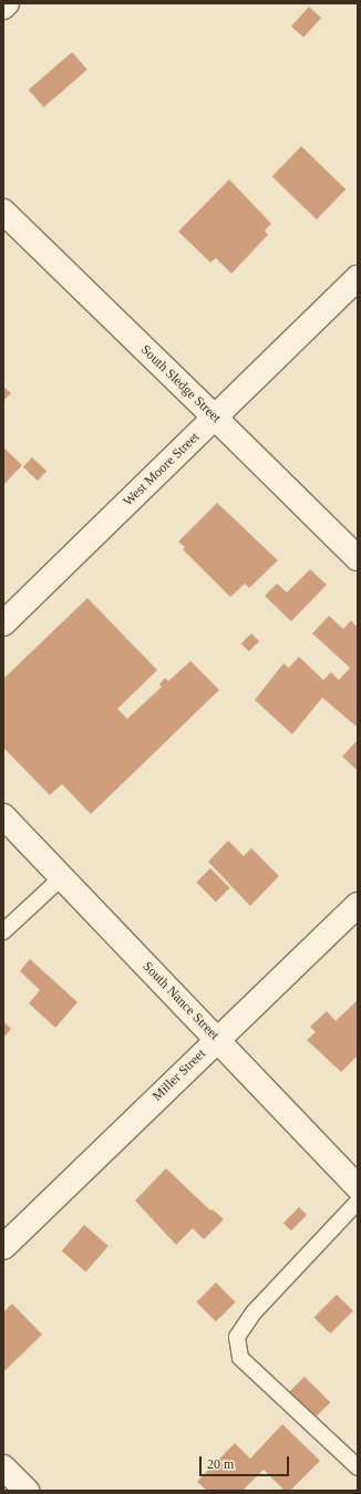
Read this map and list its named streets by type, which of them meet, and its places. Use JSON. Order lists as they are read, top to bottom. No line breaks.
{"streets":{"street":["South Sledge Street","West Moore Street","South Nance Street","Miller Street"]},"crossings":[["South Sledge Street","West Moore Street"],["South Nance Street","Miller Street"]],"scale_bar":"20 m"}
